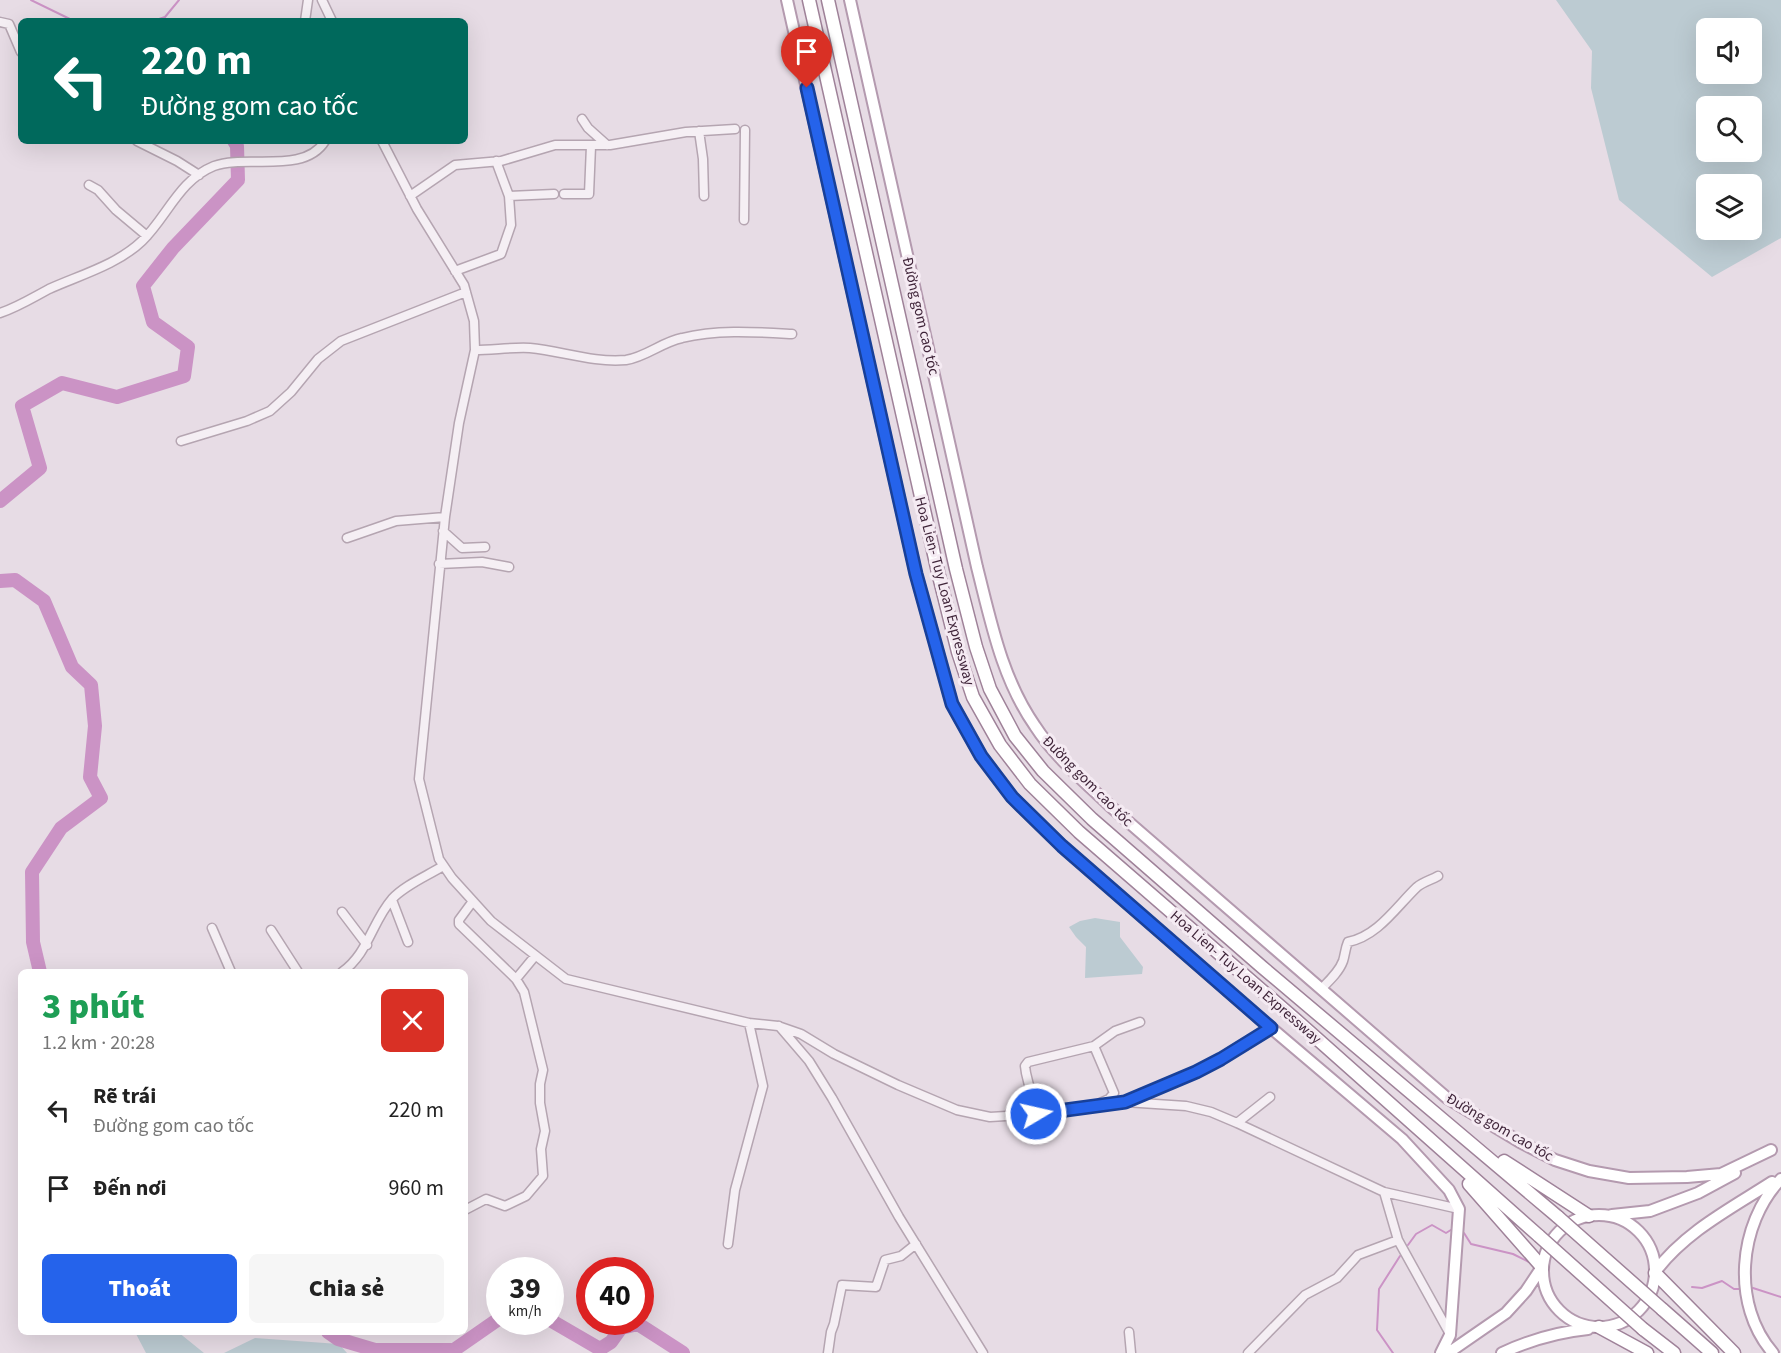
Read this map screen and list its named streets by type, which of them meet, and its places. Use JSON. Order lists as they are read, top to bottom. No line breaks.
{"streets":{"highway":["Hoa Lien- Tuy Loan Expressway"],"main road":["Đường gom cao tốc"]},"page":{"turn":["220 m","Đường gom cao tốc"],"heading":["3 phút","1.2 km · 20:28"],"list":[{"name":"Rẽ trái","note":"Đường gom cao tốc","value":"220 m"},{"name":"Đến nơi","value":"960 m"}],"buttons":["Thoát","Chia sẻ"],"speed":"39 km/h","limit":"40"}}
